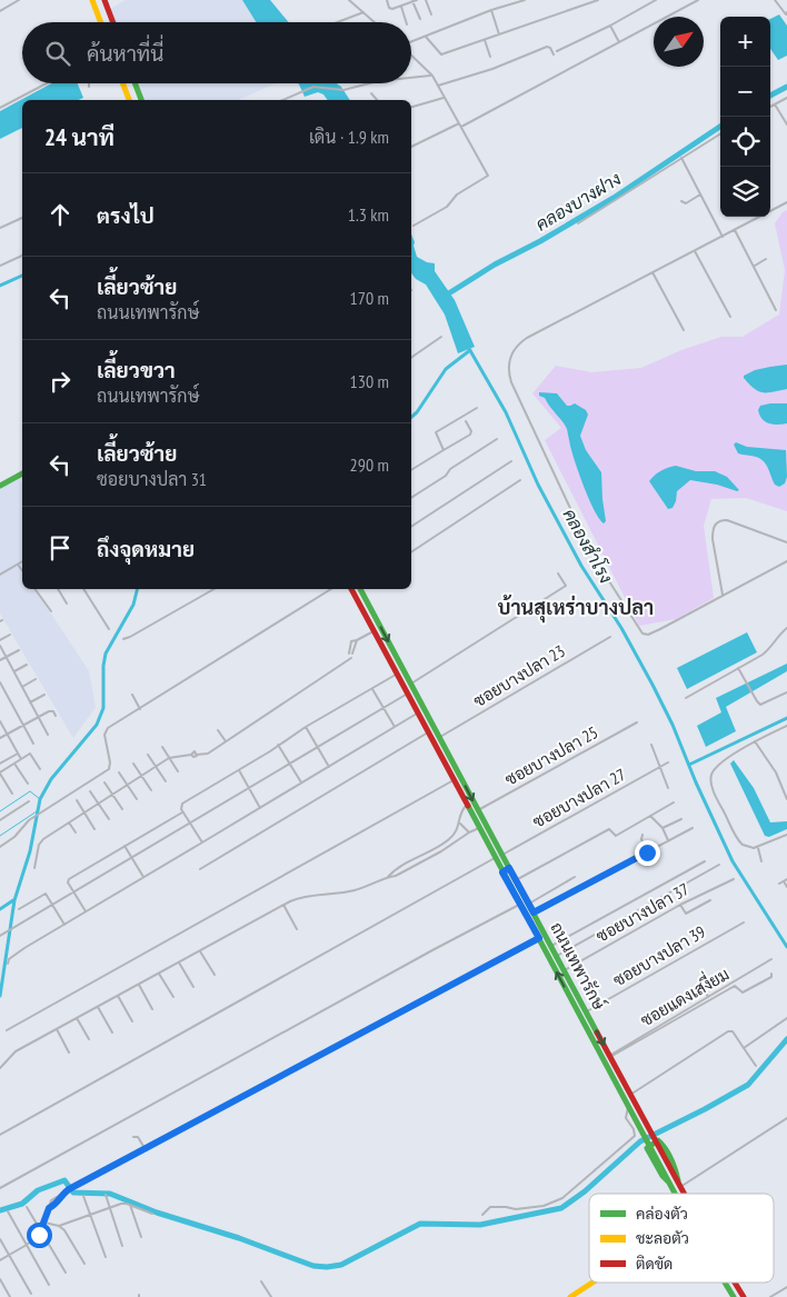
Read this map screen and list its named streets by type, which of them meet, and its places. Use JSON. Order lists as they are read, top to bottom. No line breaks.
{"streets":{"main road":["ถนนเทพารักษ์"],"street":["ซอยบางปลา 23","ซอยบางปลา 25","ซอยบางปลา 27","ซอยบางปลา 37","ซอยบางปลา 39","ซอยแดงเสงี่ยม"]},"crossings":[["ซอยบางปลา 23","ถนนเทพารักษ์"],["ซอยบางปลา 25","ถนนเทพารักษ์"],["ซอยบางปลา 27","ถนนเทพารักษ์"],["ซอยบางปลา 37","ถนนเทพารักษ์"],["ซอยบางปลา 39","ถนนเทพารักษ์"],["ถนนเทพารักษ์","ซอยแดงเสงี่ยม"]],"districts":["บ้านสุเหร่าบางปลา"],"water":["คลองบางฝาง","คลองสำโรง"],"legend":["คล่องตัว","ชะลอตัว","ติดขัด"],"north":"top right","page":{"map_buttons":["+","−"],"search":"ค้นหาที่นี่","heading":["24 นาที","เดิน · 1.9 km"],"list":[["ตรงไป","1.3 km"],["เลี้ยวซ้าย","ถนนเทพารักษ์","170 m"],["เลี้ยวขวา","ถนนเทพารักษ์","130 m"],["เลี้ยวซ้าย","ซอยบางปลา 31","290 m"],"ถึงจุดหมาย"]}}
